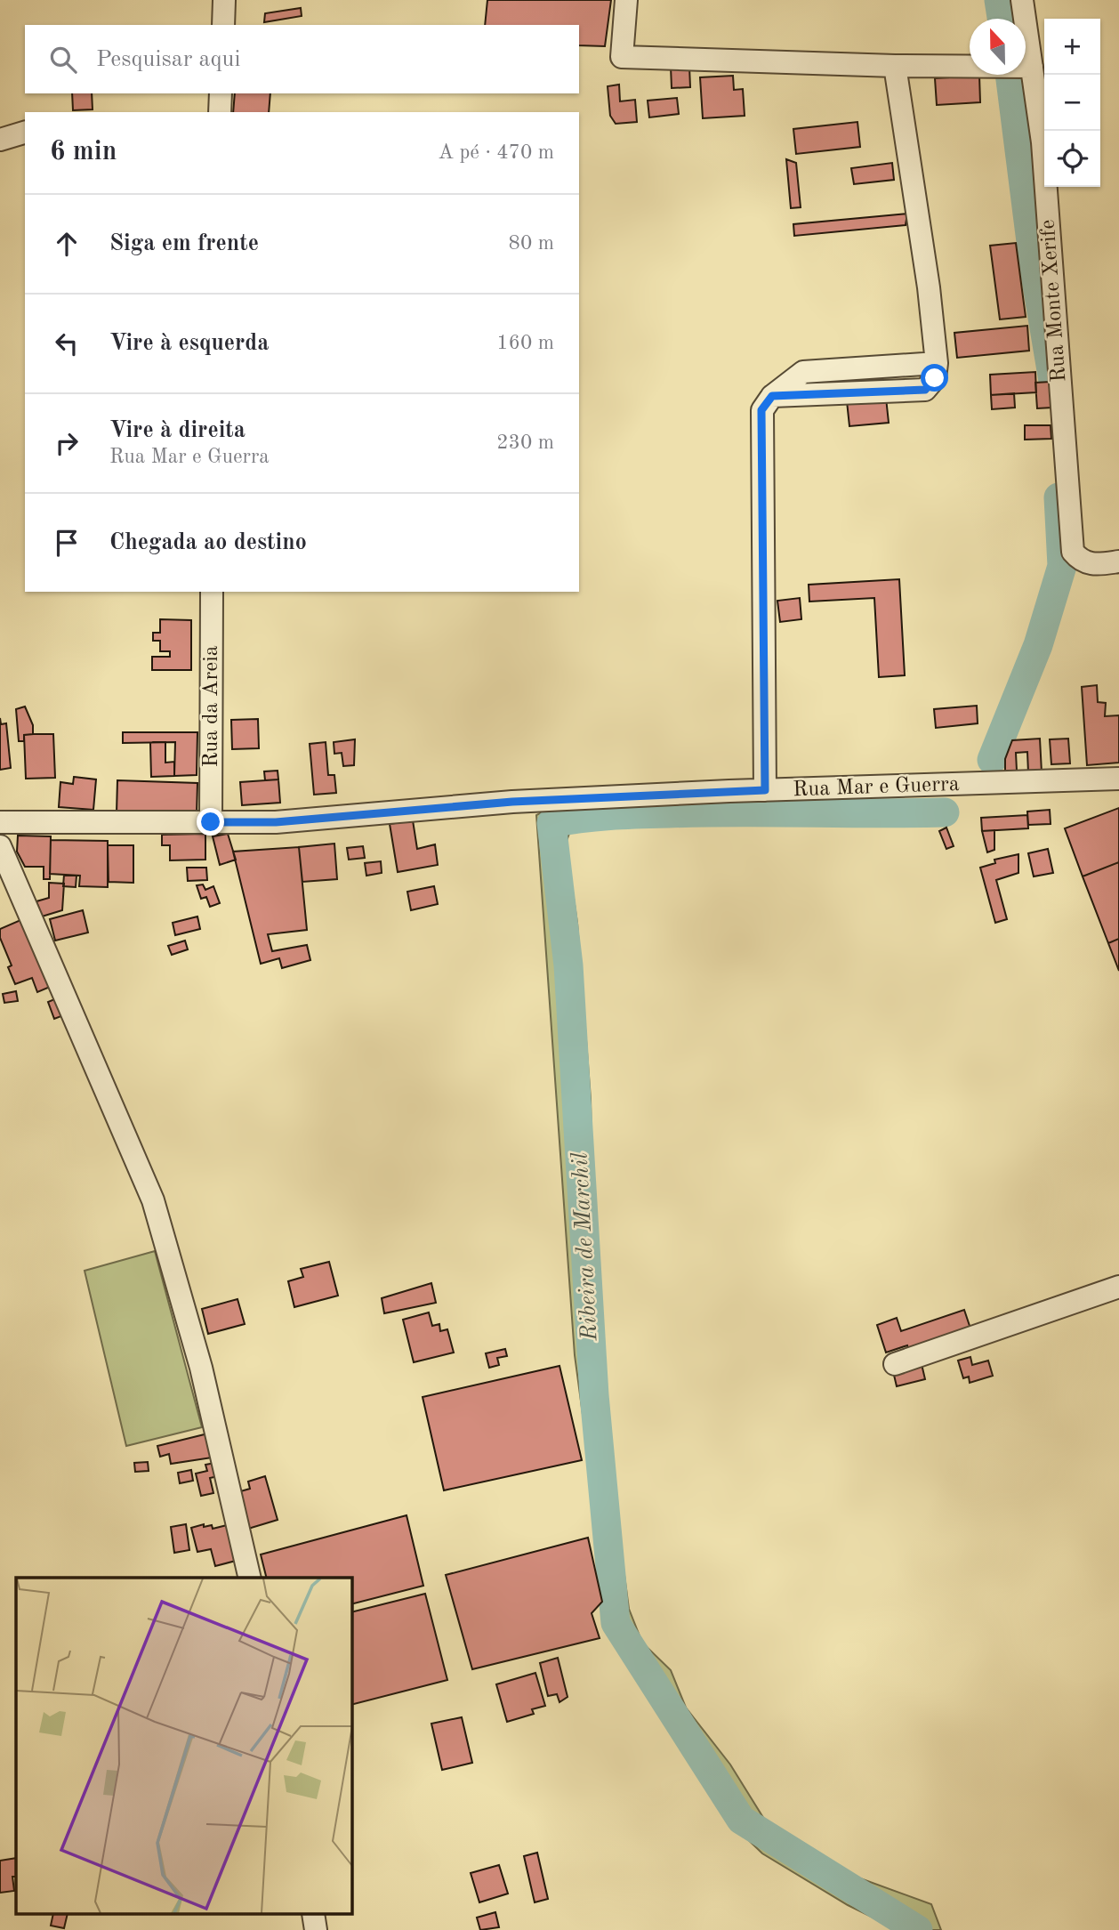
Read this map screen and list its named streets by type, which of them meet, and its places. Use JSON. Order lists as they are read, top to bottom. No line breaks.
{"streets":{"street":["Rua Monte Xerife","Rua da Areia","Rua Mar e Guerra"]},"crossings":[["Rua da Areia","Rua Mar e Guerra"]],"water":["Ribeira de Marchil"],"north":"top","page":{"map_buttons":["+","−"],"search":"Pesquisar aqui","heading":["6 min","A pé · 470 m"],"list":[["Siga em frente","80 m"],["Vire à esquerda","160 m"],["Vire à direita","Rua Mar e Guerra","230 m"],"Chegada ao destino"]}}
